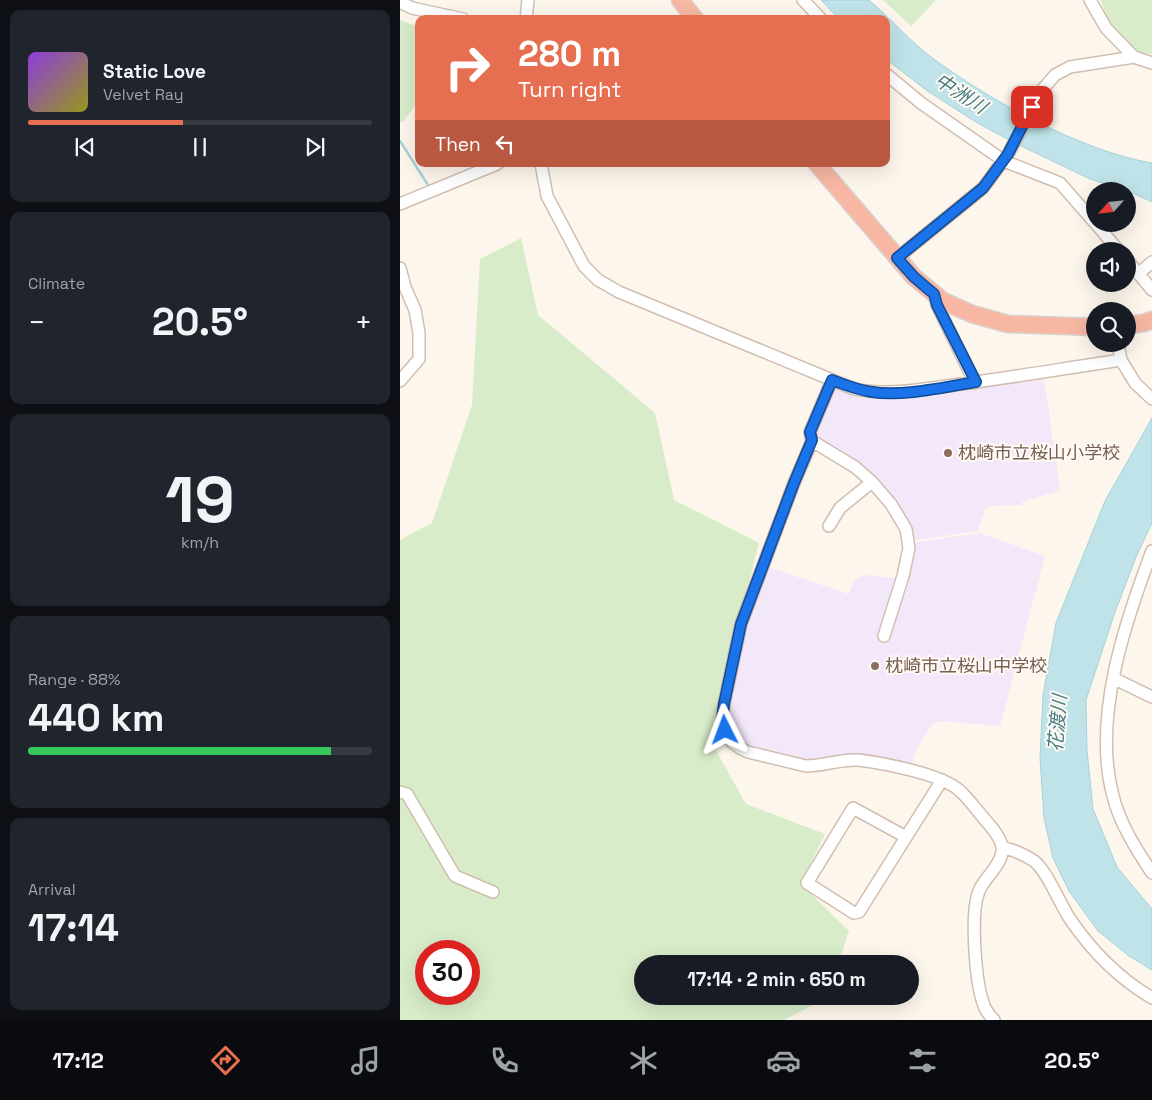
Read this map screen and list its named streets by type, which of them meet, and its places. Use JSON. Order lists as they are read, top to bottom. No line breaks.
{"water":["中洲川","花渡川"],"places":["枕崎市立桜山小学校","枕崎市立桜山中学校"],"north":"bottom left","page":{"turn":["280 m","Turn right"],"song":["Static Love","Velvet Ray"],"then":"Then","tile":["Climate",["19","km/h"],["Range · 88%","440 km"],["Arrival","17:14"]],"heat":["−","20.5°","+"],"limit":"30","trip":"17:14 · 2 min · 650 m","tabs":["17:12","20.5°"]}}
